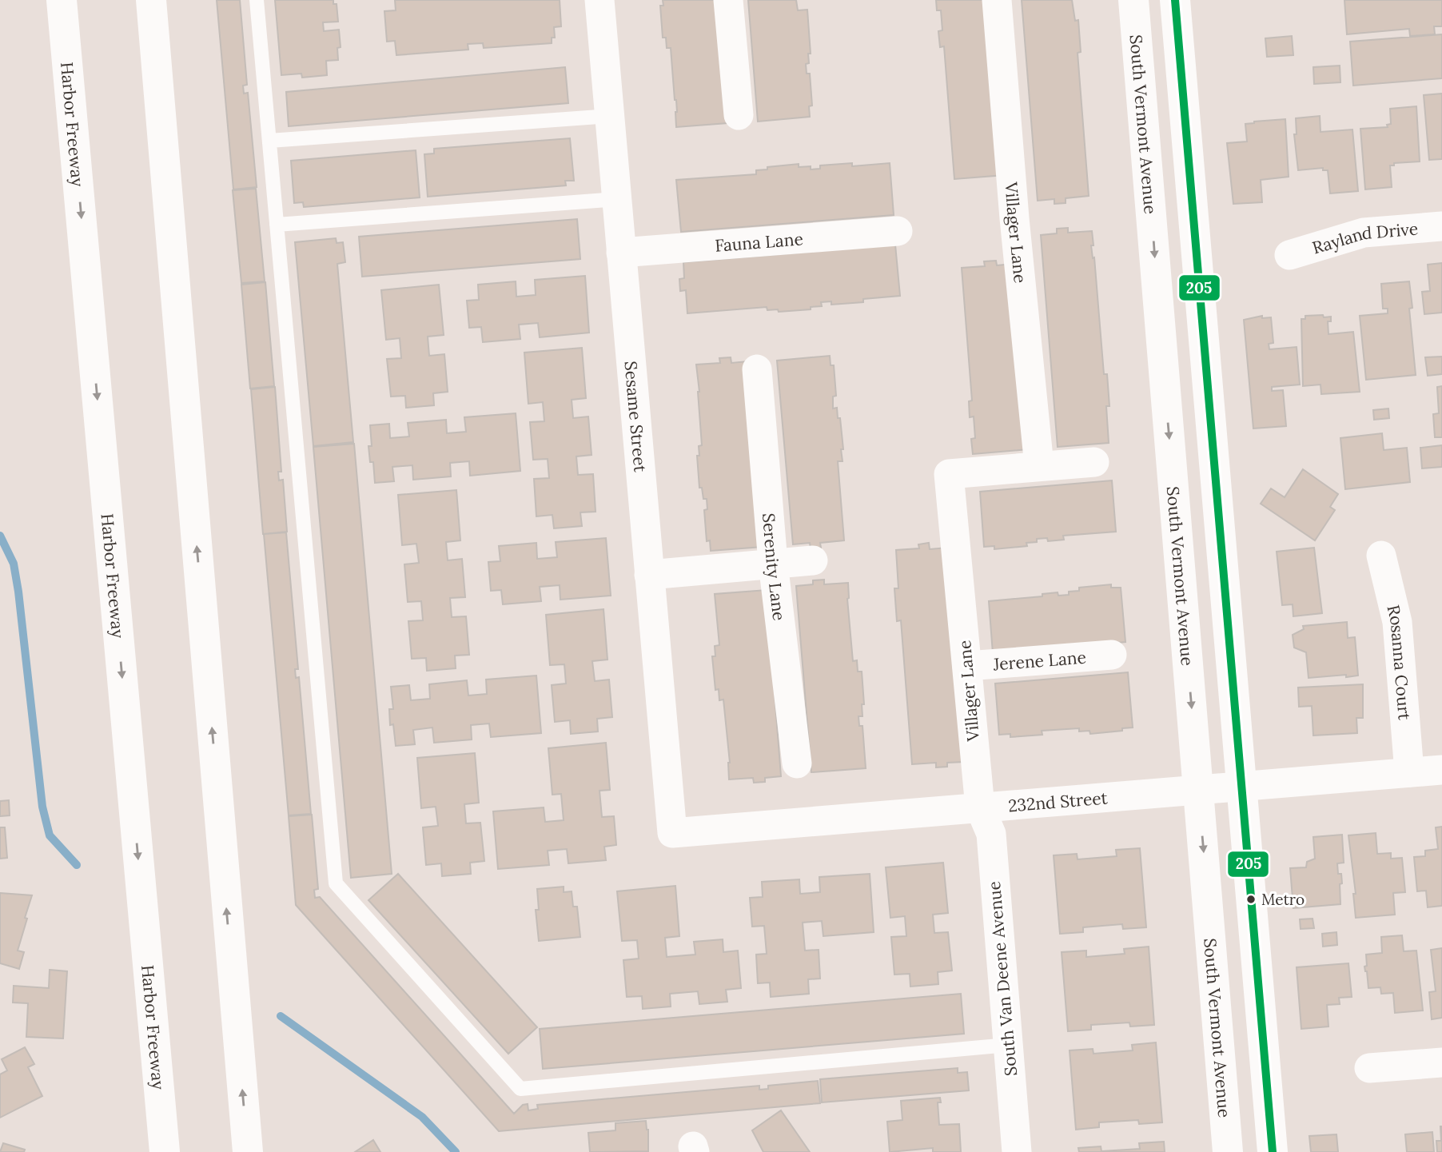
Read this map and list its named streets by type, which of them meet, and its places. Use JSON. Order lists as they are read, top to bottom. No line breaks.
{"streets":{"main road":["South Vermont Avenue","Harbor Freeway"],"street":["Villager Lane","Rayland Drive","Fauna Lane","Sesame Street","Serenity Lane","Jerene Lane","Rosanna Court","232nd Street","South Van Deene Avenue"]},"crossings":[["South Vermont Avenue","232nd Street"],["Villager Lane","Jerene Lane"],["Villager Lane","232nd Street"],["Villager Lane","South Van Deene Avenue"],["Fauna Lane","Sesame Street"],["Sesame Street","232nd Street"],["Rosanna Court","232nd Street"],["232nd Street","South Van Deene Avenue"]],"places":["Metro"],"lines":["transit line 205"]}
